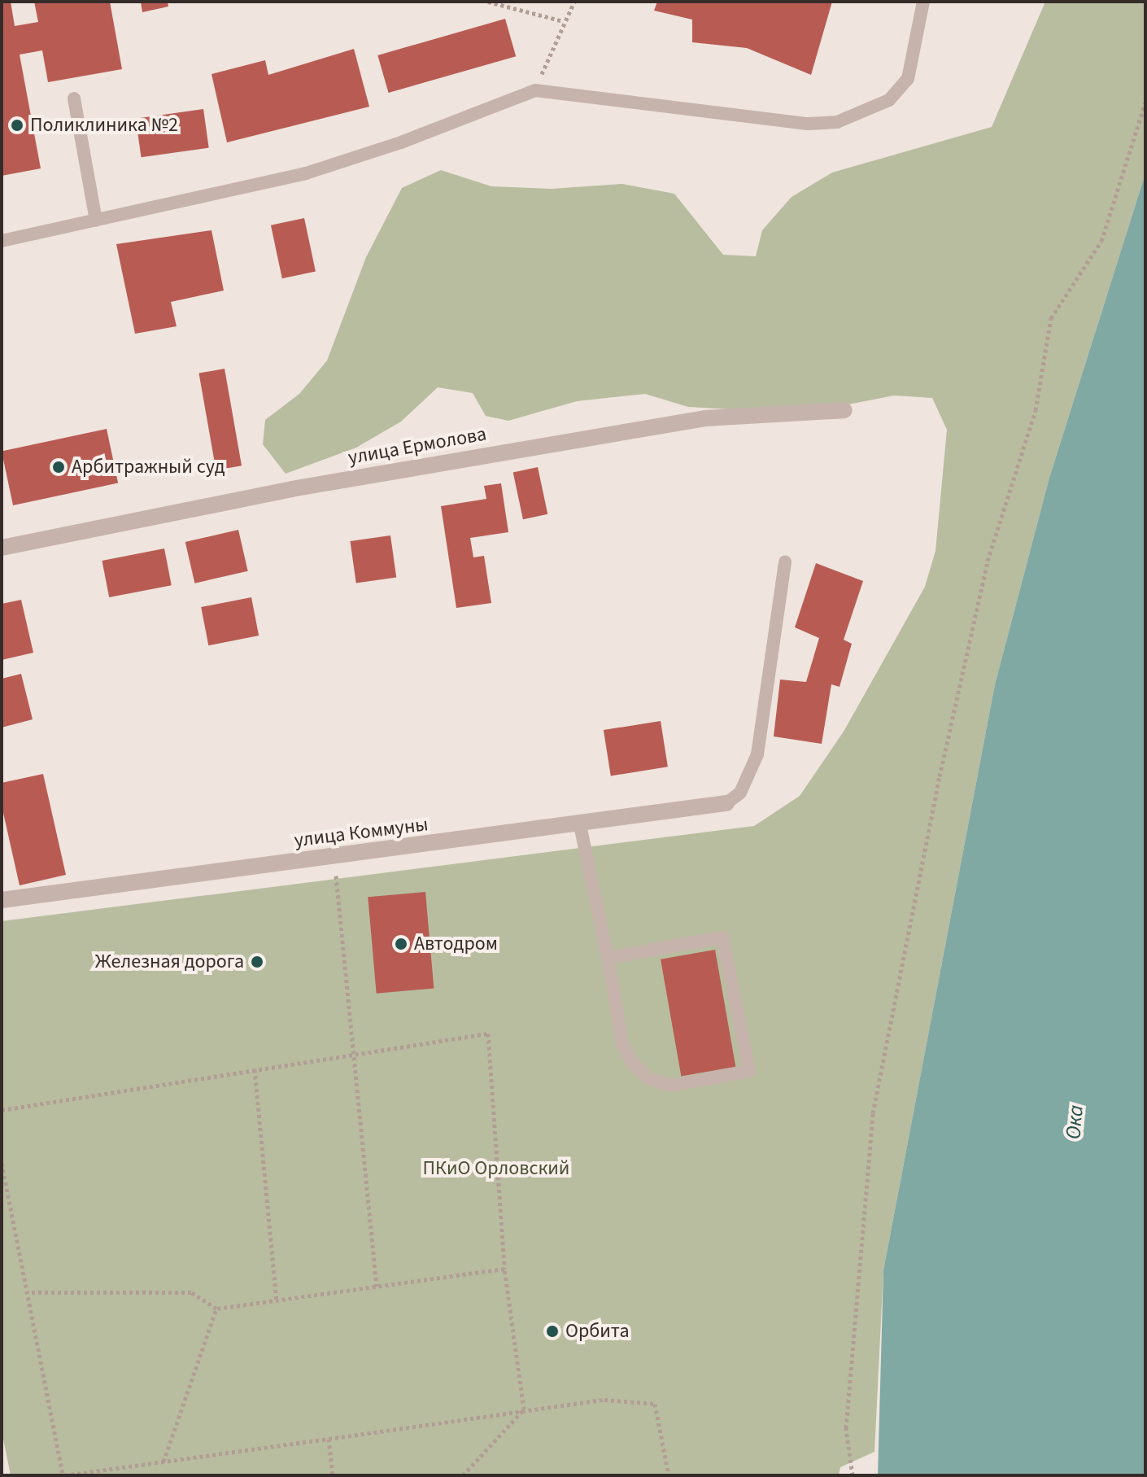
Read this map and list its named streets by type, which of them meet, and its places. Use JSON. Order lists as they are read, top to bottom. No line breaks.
{"streets":{"street":["улица Ермолова","улица Коммуны"]},"water":["Ока"],"parks":["ПКиО Орловский"],"places":["Поликлиника №2","Арбитражный суд","Автодром","Железная дорога","Орбита"]}
